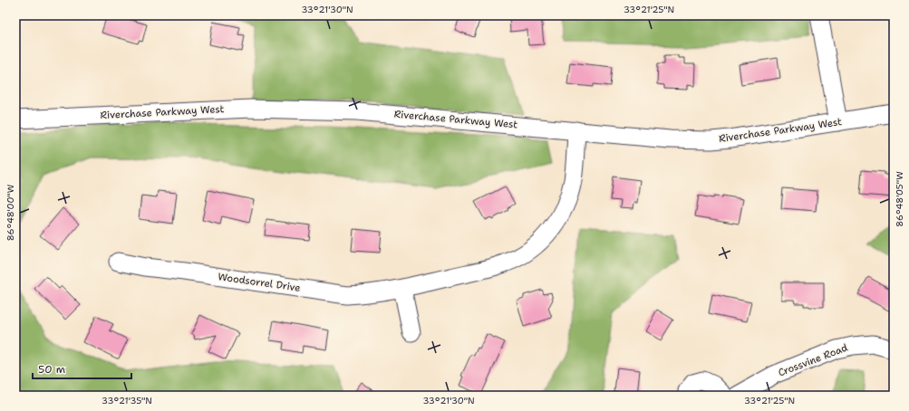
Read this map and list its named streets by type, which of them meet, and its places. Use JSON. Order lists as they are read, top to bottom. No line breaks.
{"streets":{"street":["Riverchase Parkway West","Woodsorrel Drive","Crossvine Road"]},"crossings":[["Riverchase Parkway West","Woodsorrel Drive"]],"scale_bar":"50 m","coordinates":["33°21'30\"N","33°21'25\"N","86°48'05\"W","86°48'00\"W","33°21'35\"N"]}
